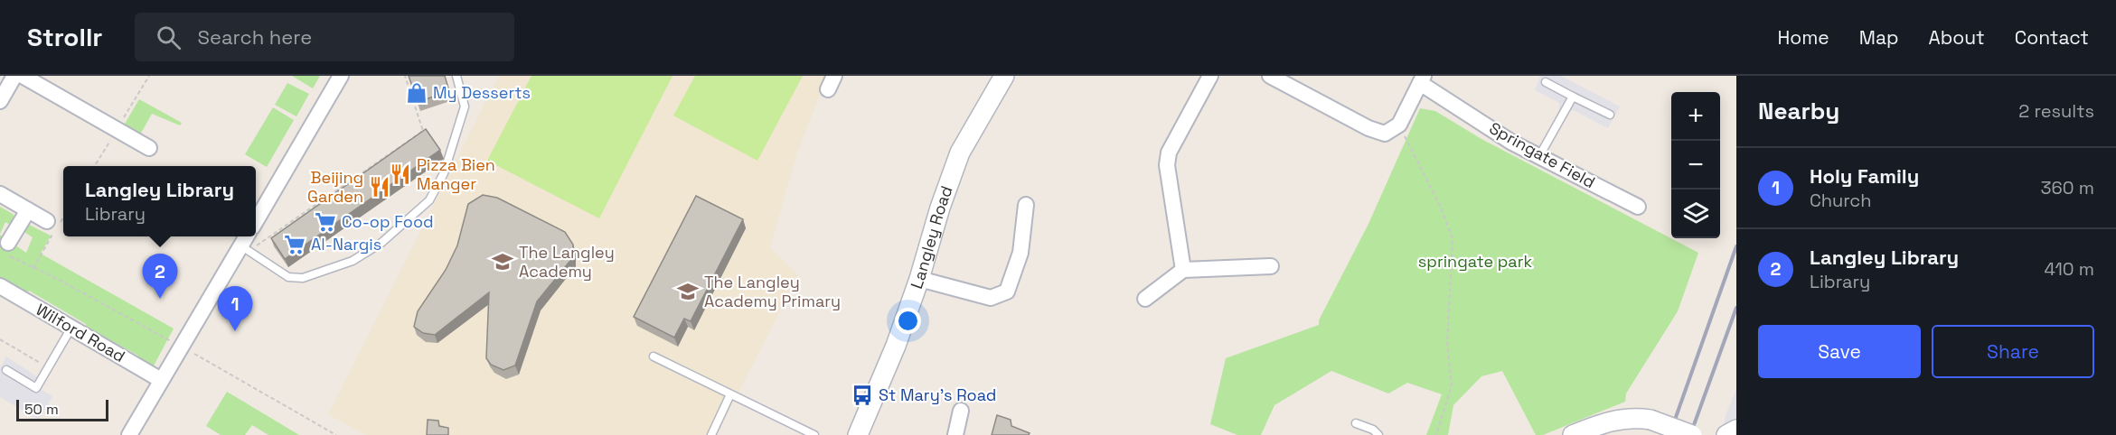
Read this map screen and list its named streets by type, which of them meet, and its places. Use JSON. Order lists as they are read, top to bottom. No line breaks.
{"streets":{"street":["Springate Field","Langley Road","Wilford Road"]},"parks":["springate park"],"places":{"shop":["My Desserts"],"restaurant":["Pizza Bien Manger","Beijing Garden"],"supermarket":["Co-op Food","Al-Nargis"],"school or university":["The Langley Academy","The Langley Academy Primary"],"bus stop":["St Mary's Road"]},"scale_bar":"50 m","page":{"header":"Strollr","search":"Search here","nav":["Home","Map","About","Contact"],"heading":["Nearby","2 results"],"map_buttons":["+","−"],"list":[{"mark":"1","name":"Holy Family","note":"Church","value":"360 m"},{"mark":"2","name":"Langley Library","note":"Library","value":"410 m"}],"popup":["Langley Library","Library"],"pins":["2","1"],"buttons":["Save","Share"],"scale":"50 m"}}
